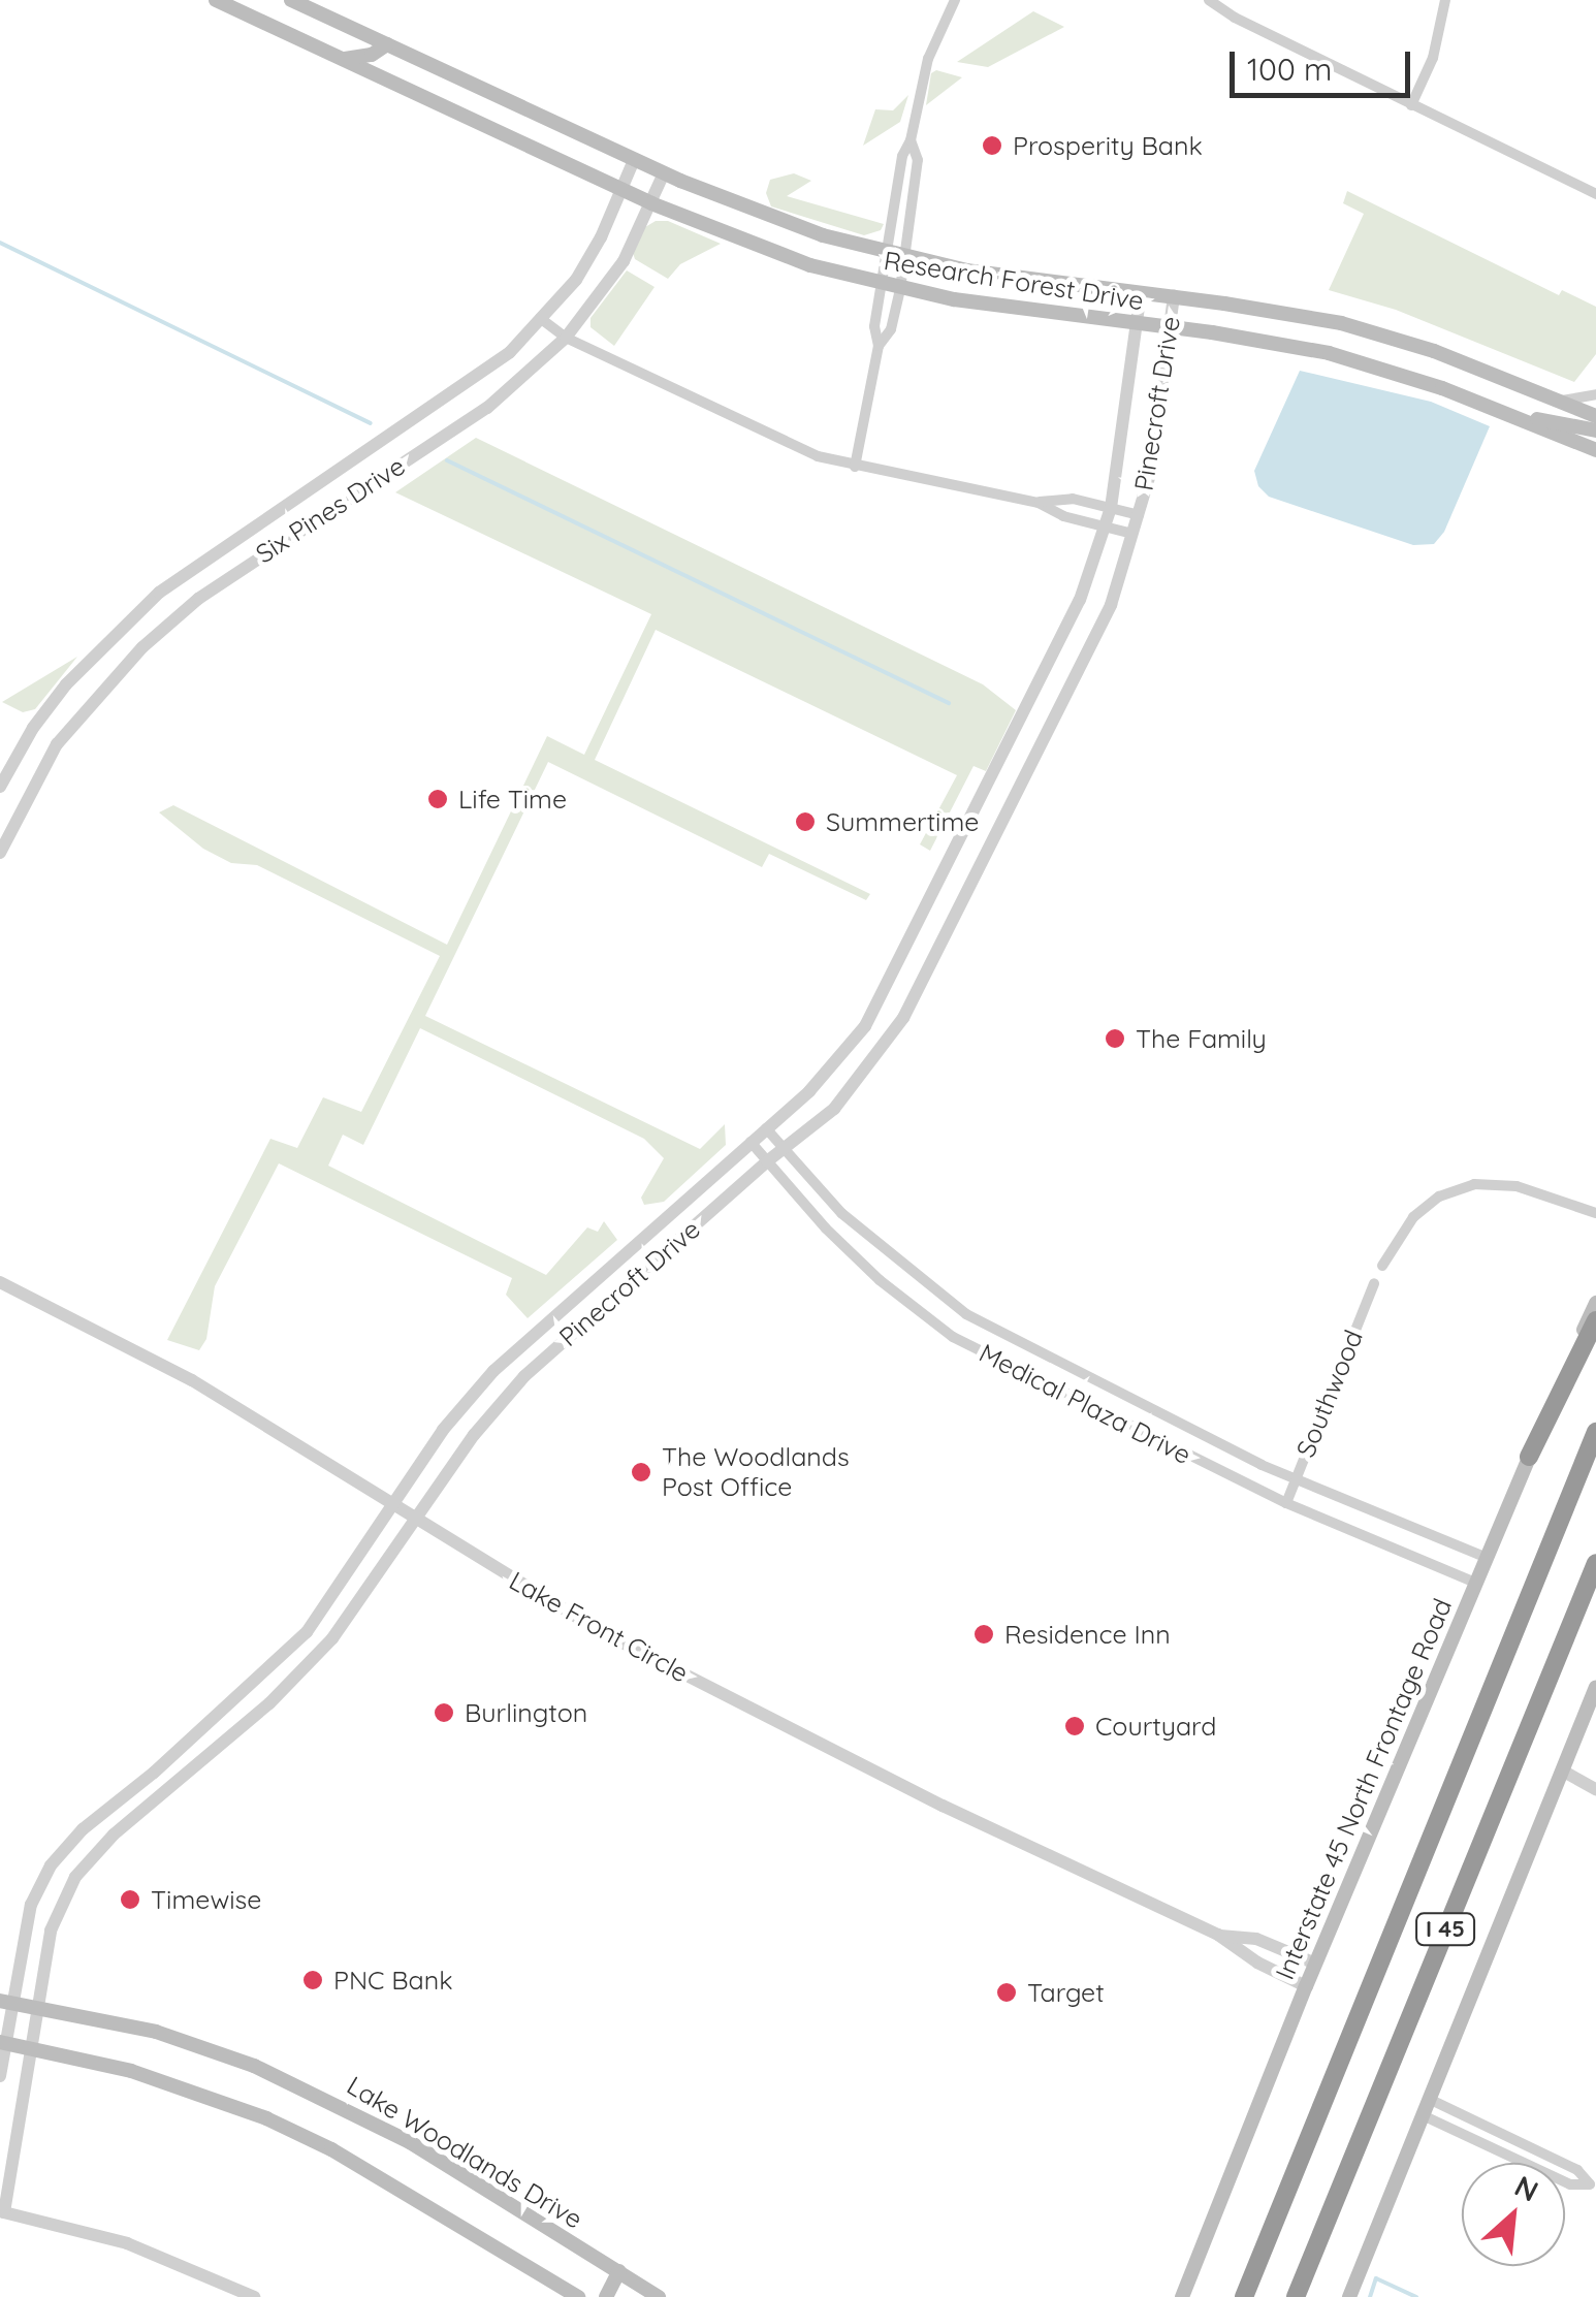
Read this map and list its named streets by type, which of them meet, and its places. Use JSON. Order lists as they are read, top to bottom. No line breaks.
{"streets":{"highway":["I 45"],"main road":["Research Forest Drive","Interstate 45 North Frontage Road","Lake Woodlands Drive"],"street":["Pinecroft Drive","Six Pines Drive","Southwood","Medical Plaza Drive","Lake Front Circle"]},"crossings":[["Research Forest Drive","Pinecroft Drive"],["Research Forest Drive","Six Pines Drive"],["Pinecroft Drive","Medical Plaza Drive"],["Pinecroft Drive","Lake Front Circle"],["Pinecroft Drive","Lake Woodlands Drive"],["Southwood","Medical Plaza Drive"],["Medical Plaza Drive","Interstate 45 North Frontage Road"],["Lake Front Circle","Interstate 45 North Frontage Road"]],"places":["Prosperity Bank","Life Time","Summertime","The Family","The Woodlands Post Office","Residence Inn","Burlington","Courtyard","Timewise","PNC Bank","Target"],"scale_bar":"100 m","north":"top right"}
